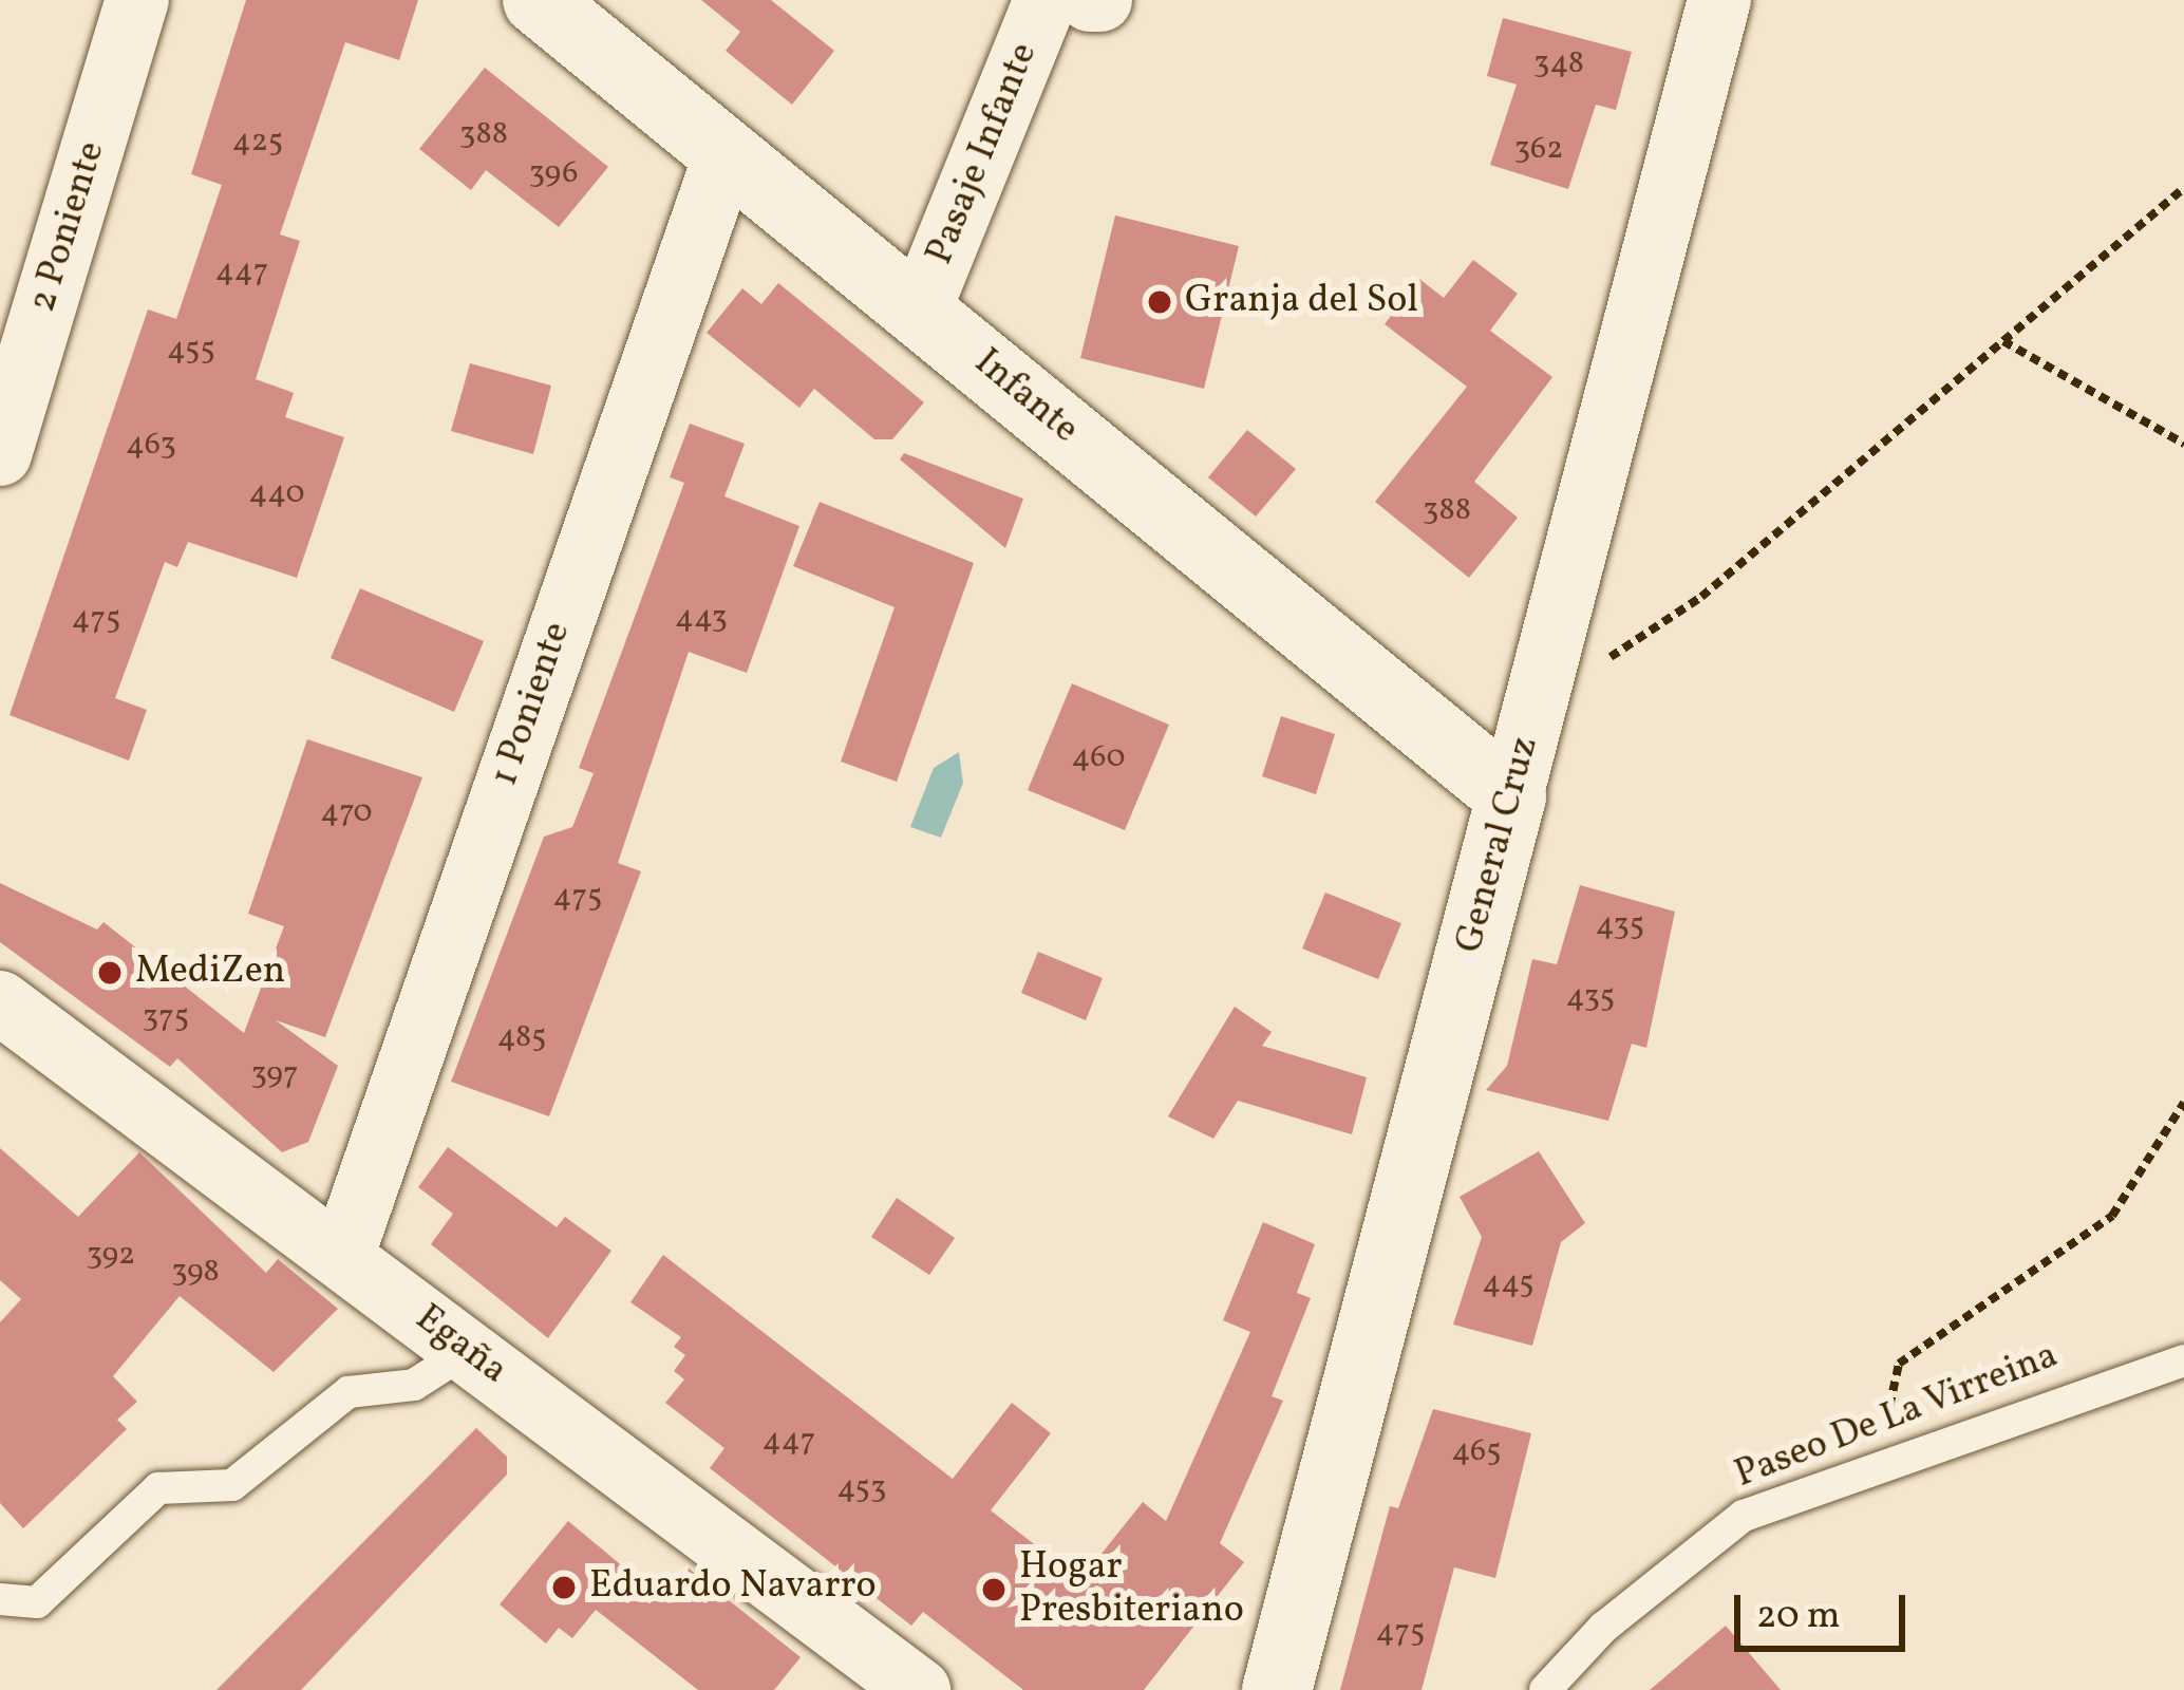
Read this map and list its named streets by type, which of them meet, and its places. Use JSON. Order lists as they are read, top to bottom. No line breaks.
{"streets":{"street":["Pasaje Infante","2 Poniente","Infante","1 Poniente","General Cruz","Egaña"],"lane":["Paseo De La Virreina"]},"crossings":[["Pasaje Infante","Infante"],["Infante","1 Poniente"],["Infante","General Cruz"],["1 Poniente","Egaña"]],"places":["Granja del Sol","MediZen","Eduardo Navarro","Hogar Presbiteriano"],"house_numbers":["348","388","425","362","396","447","455","463","440","388","443","475","460","470","475","435","435","375","485","397","392","398","445","447","465","453","475"],"scale_bar":"20 m"}
